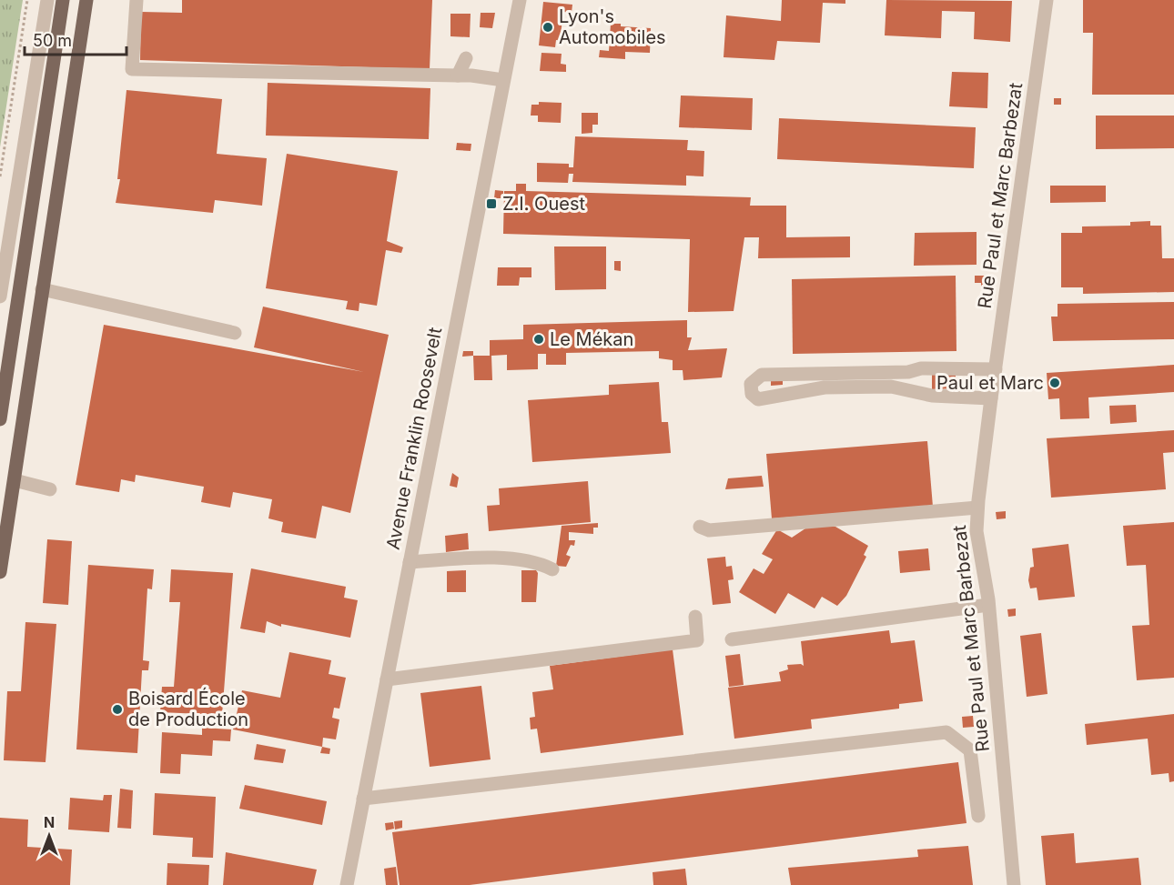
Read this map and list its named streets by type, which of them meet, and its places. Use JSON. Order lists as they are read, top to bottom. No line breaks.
{"streets":{"street":["Rue Paul et Marc Barbezat","Avenue Franklin Roosevelt"]},"places":{"other":["Lyon's Automobiles","Le Mékan","Paul et Marc","Boisard École de Production"],"transit":["Z.I. Ouest"]},"scale_bar":"50 m","north":"top"}
